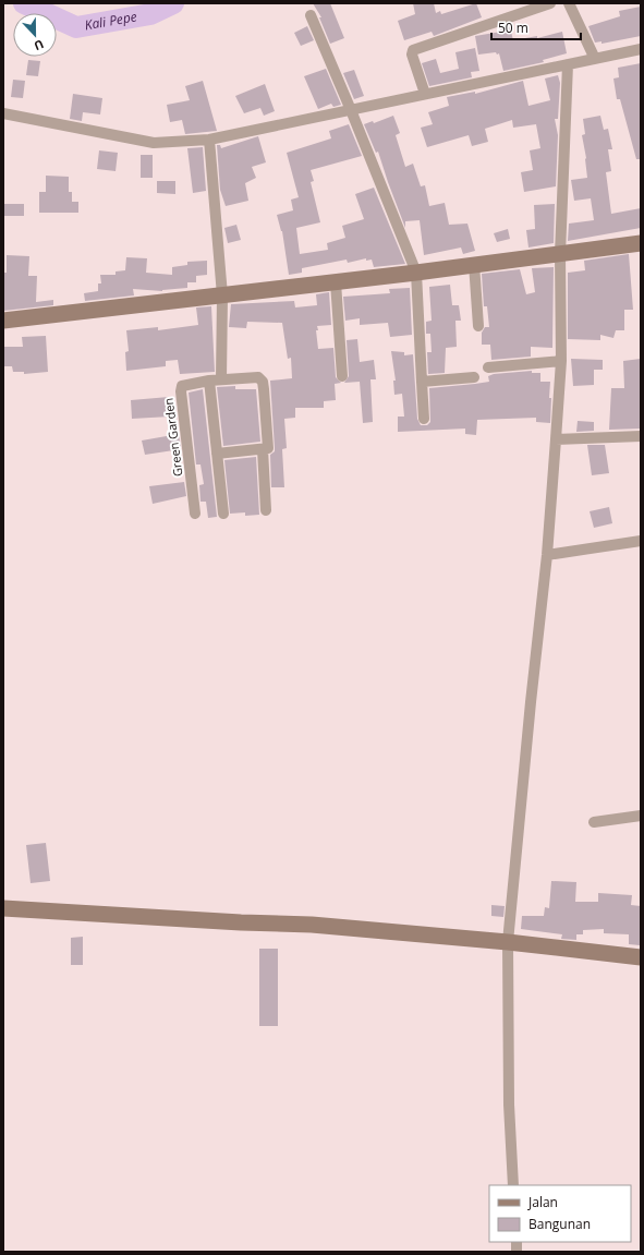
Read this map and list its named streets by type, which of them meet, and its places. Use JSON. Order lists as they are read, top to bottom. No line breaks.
{"streets":{"street":["Green Garden"]},"water":["Kali Pepe"],"legend":["Jalan","Bangunan"],"scale_bar":"50 m","north":"bottom"}
